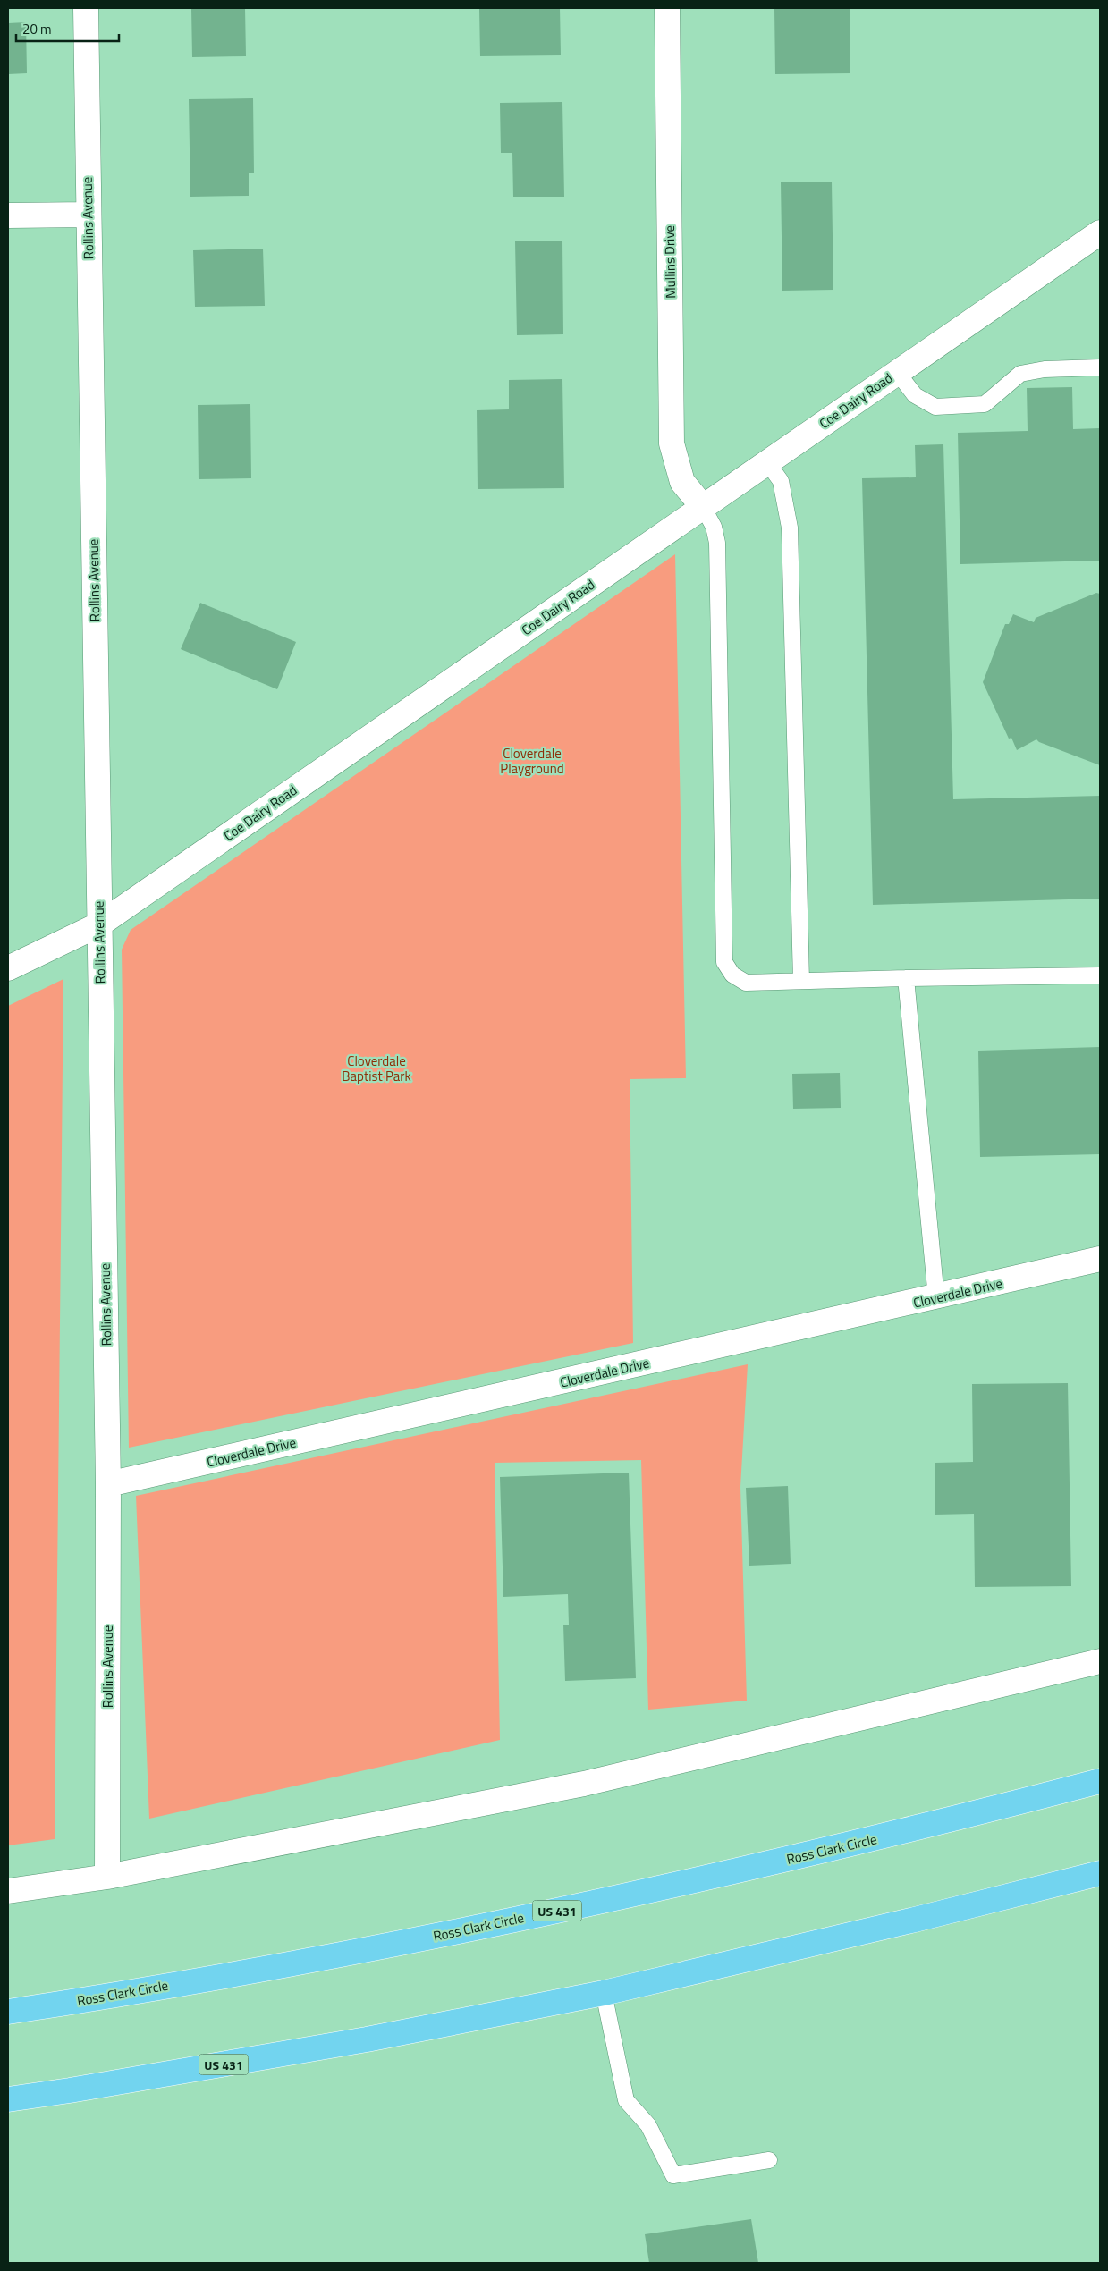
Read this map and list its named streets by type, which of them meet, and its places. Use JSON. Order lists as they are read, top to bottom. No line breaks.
{"streets":{"highway":["Ross Clark Circle","US 431"],"street":["Rollins Avenue","Mullins Drive","Coe Dairy Road","Cloverdale Drive"]},"crossings":[["Rollins Avenue","Coe Dairy Road"],["Rollins Avenue","Cloverdale Drive"],["Mullins Drive","Coe Dairy Road"]],"parks":["Cloverdale Playground","Cloverdale Baptist Park"],"scale_bar":"20 m"}
